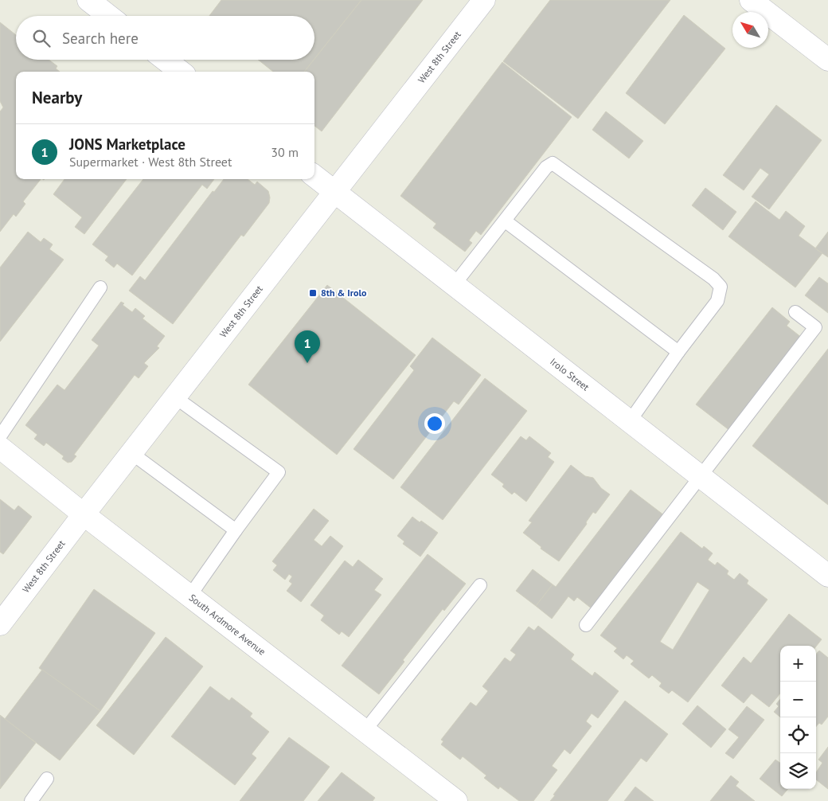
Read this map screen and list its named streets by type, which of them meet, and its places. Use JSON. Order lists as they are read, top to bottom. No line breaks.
{"streets":{"main road":["West 8th Street","Irolo Street","South Ardmore Avenue"]},"crossings":[["West 8th Street","Irolo Street"],["West 8th Street","South Ardmore Avenue"]],"places":{"transit":["8th & Irolo"]},"north":"top left","page":{"search":"Search here","heading":"Nearby","list":[{"mark":"1","name":"JONS Marketplace","note":"Supermarket · West 8th Street","value":"30 m"}],"pins":"1","map_buttons":["+","−"]}}
